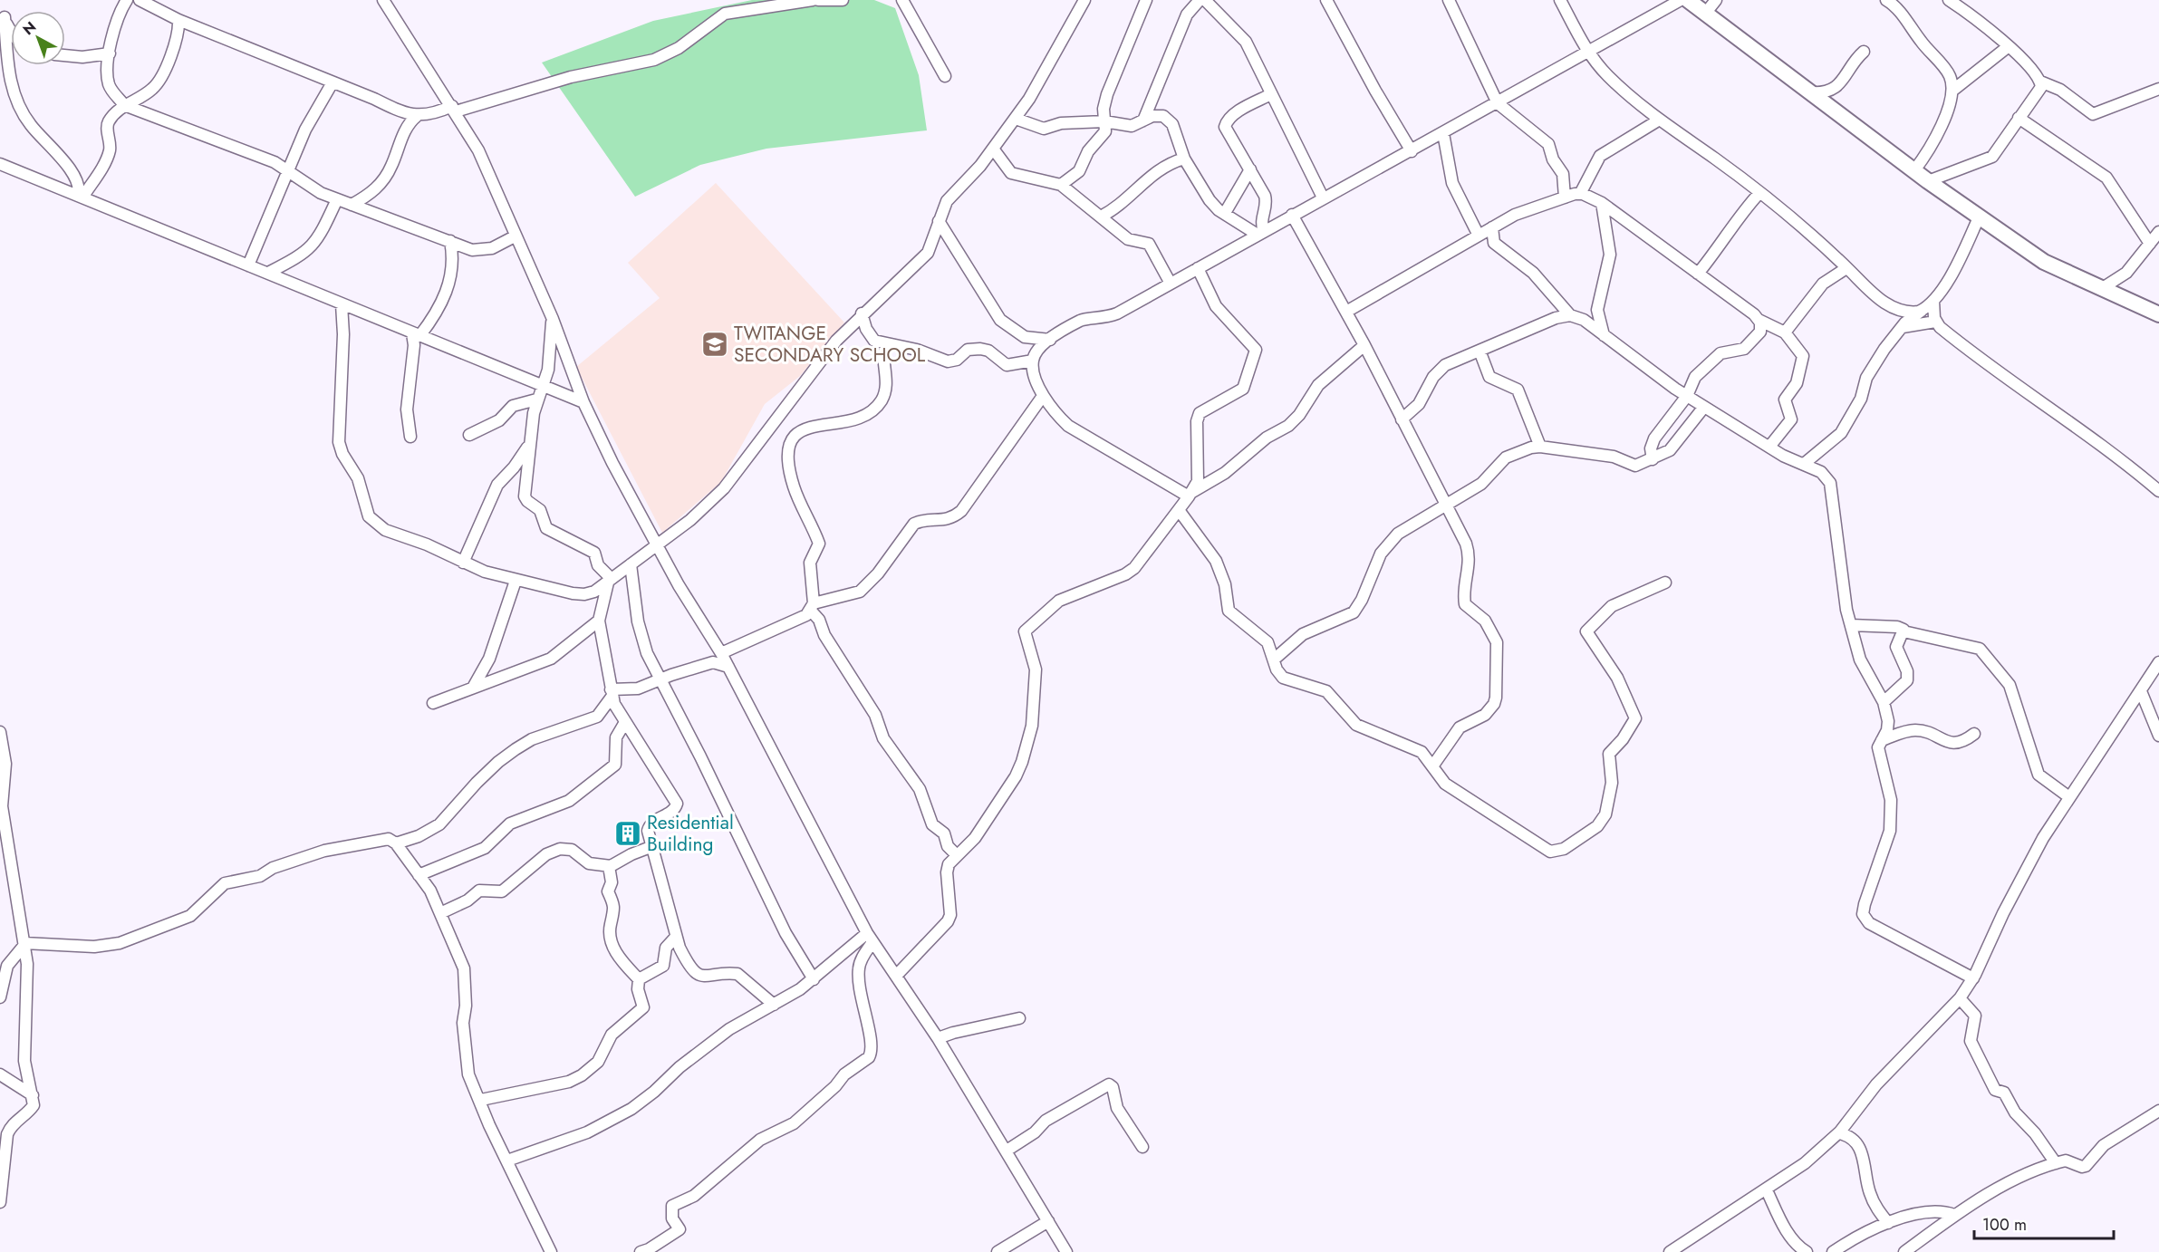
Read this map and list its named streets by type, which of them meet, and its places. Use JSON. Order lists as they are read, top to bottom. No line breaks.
{"places":{"school or university":["TWITANGE SECONDARY SCHOOL"],"building":["Residential Building"]},"scale_bar":"100 m","north":"top left"}
